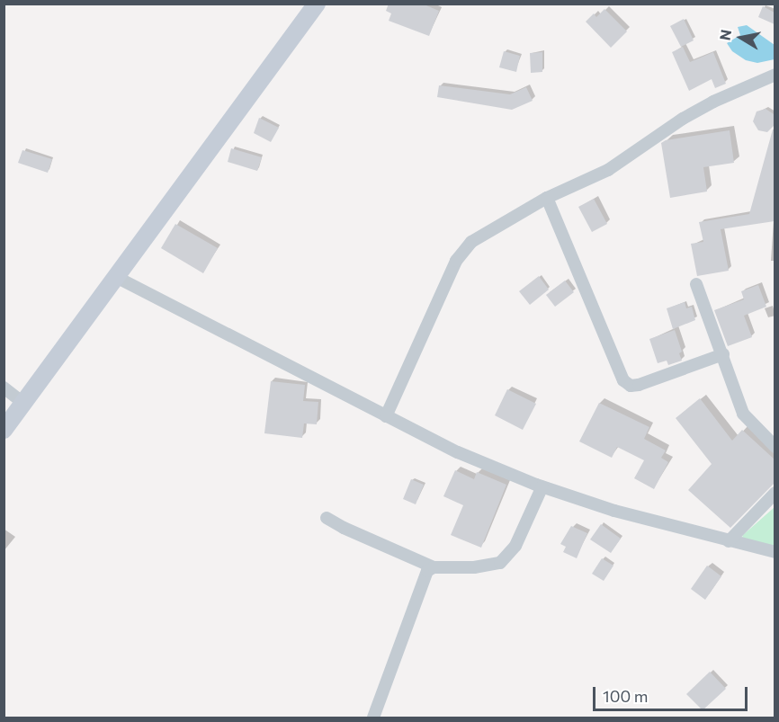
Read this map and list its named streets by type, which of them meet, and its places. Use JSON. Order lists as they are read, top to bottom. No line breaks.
{"scale_bar":"100 m","north":"left"}
